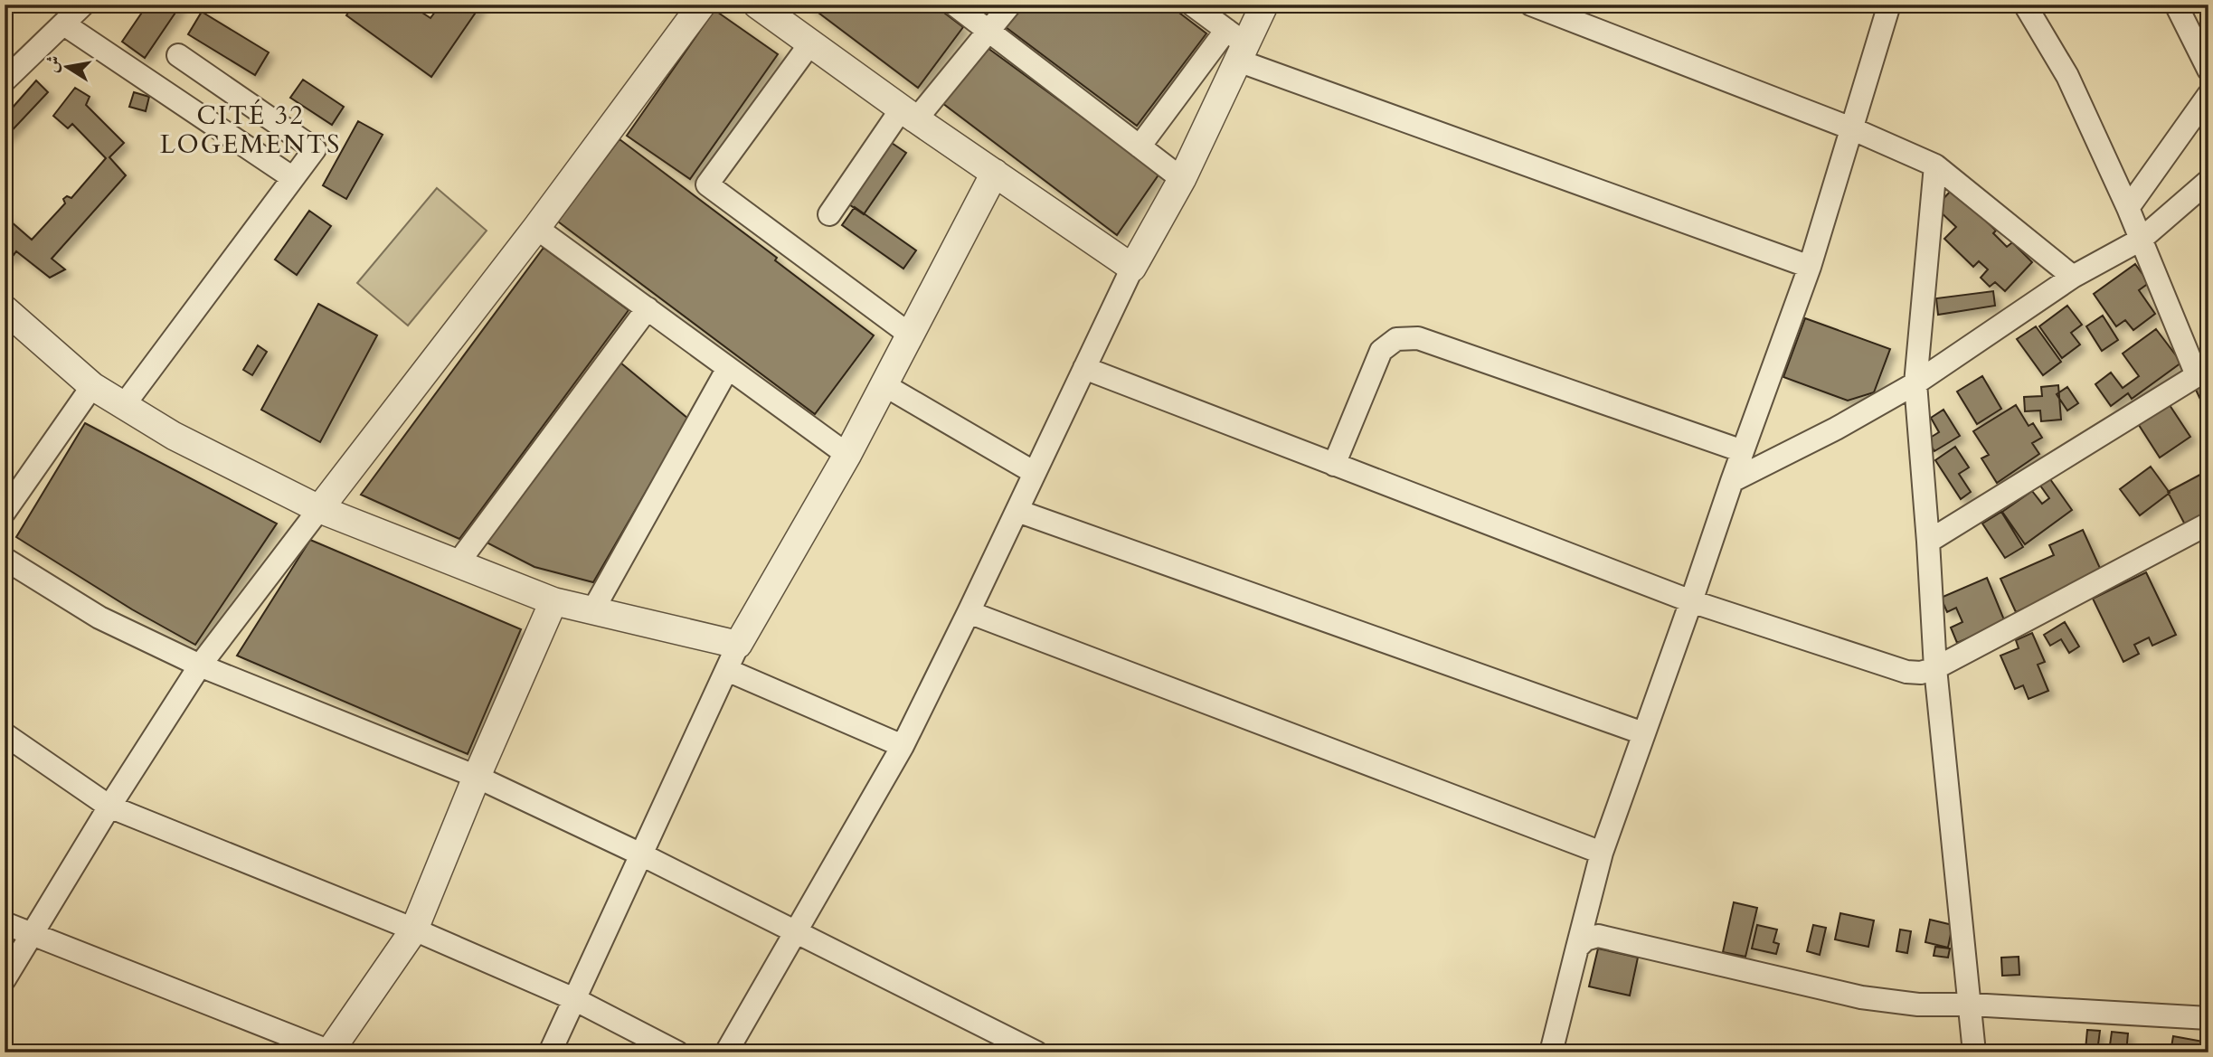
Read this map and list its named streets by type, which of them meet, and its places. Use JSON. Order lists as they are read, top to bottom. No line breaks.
{"districts":["CITÉ 32 LOGEMENTS"],"north":"left"}
